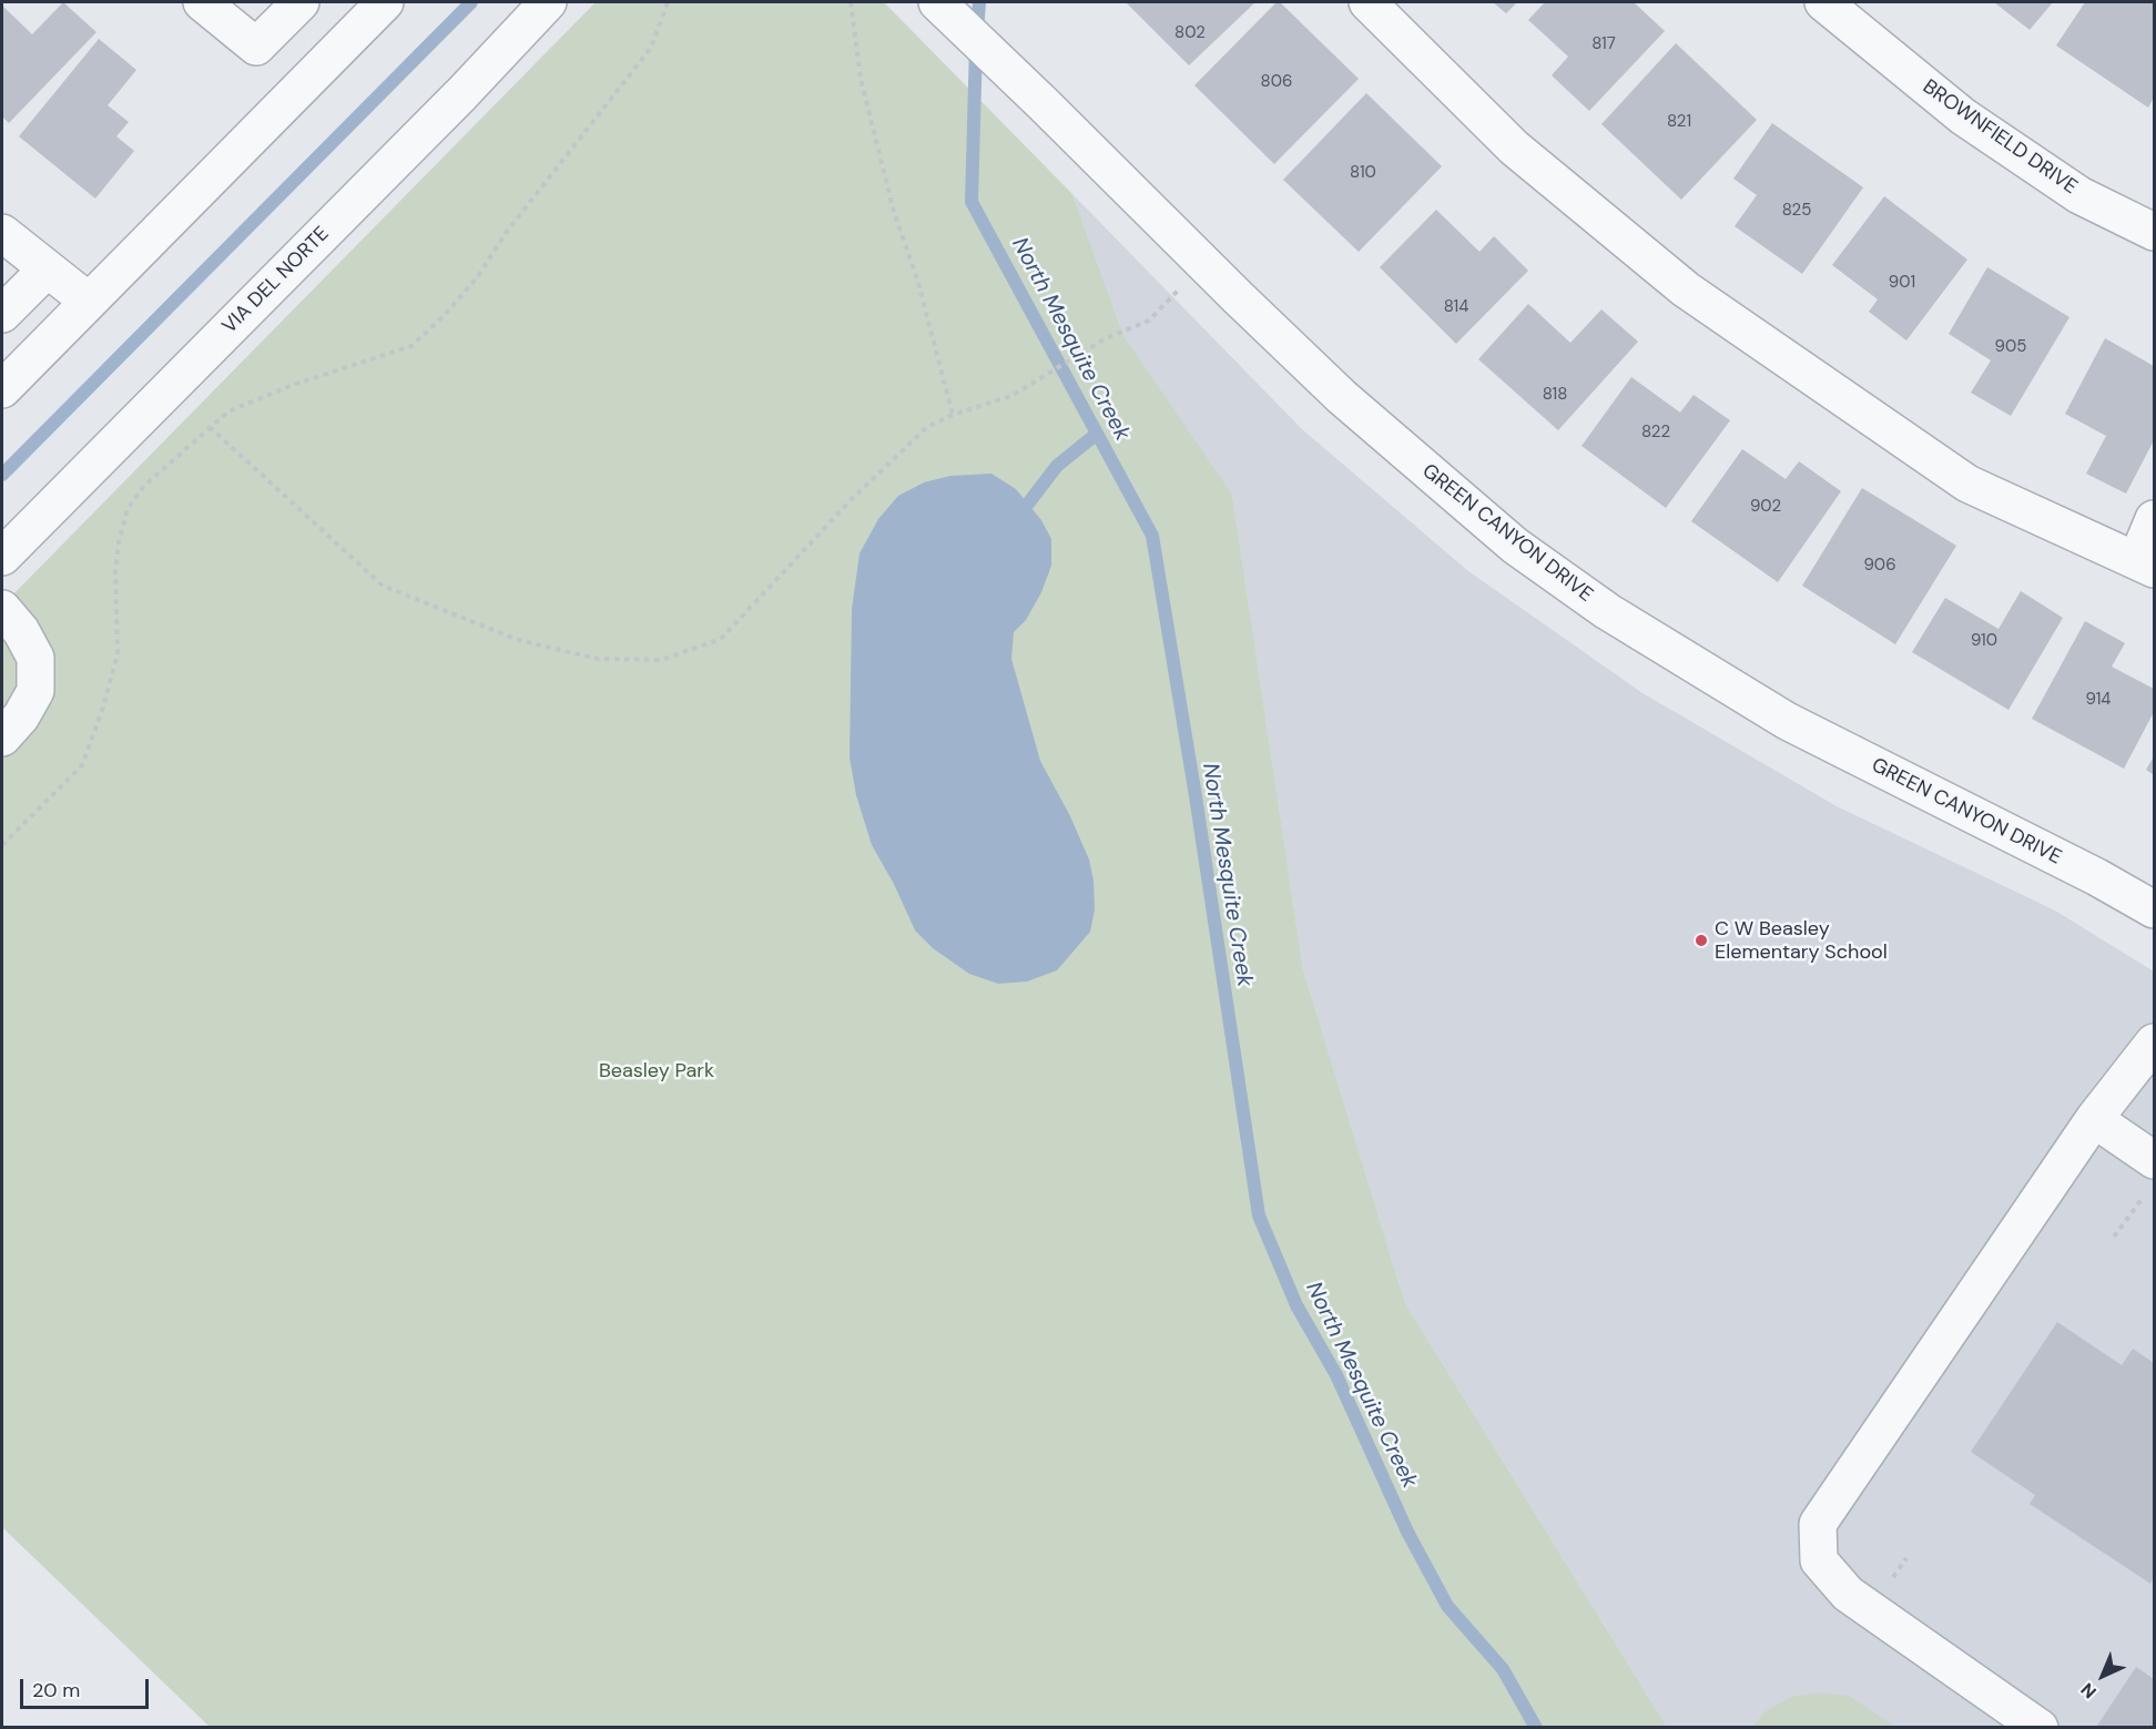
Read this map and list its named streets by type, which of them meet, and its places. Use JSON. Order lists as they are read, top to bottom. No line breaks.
{"streets":{"street":["BROWNFIELD DRIVE","VIA DEL NORTE","GREEN CANYON DRIVE"]},"water":["North Mesquite Creek"],"parks":["Beasley Park"],"places":["C W Beasley Elementary School"],"house_numbers":["802","817","806","821","810","825","901","814","905","818","822","902","906","910","914"],"scale_bar":"20 m","north":"bottom left"}
